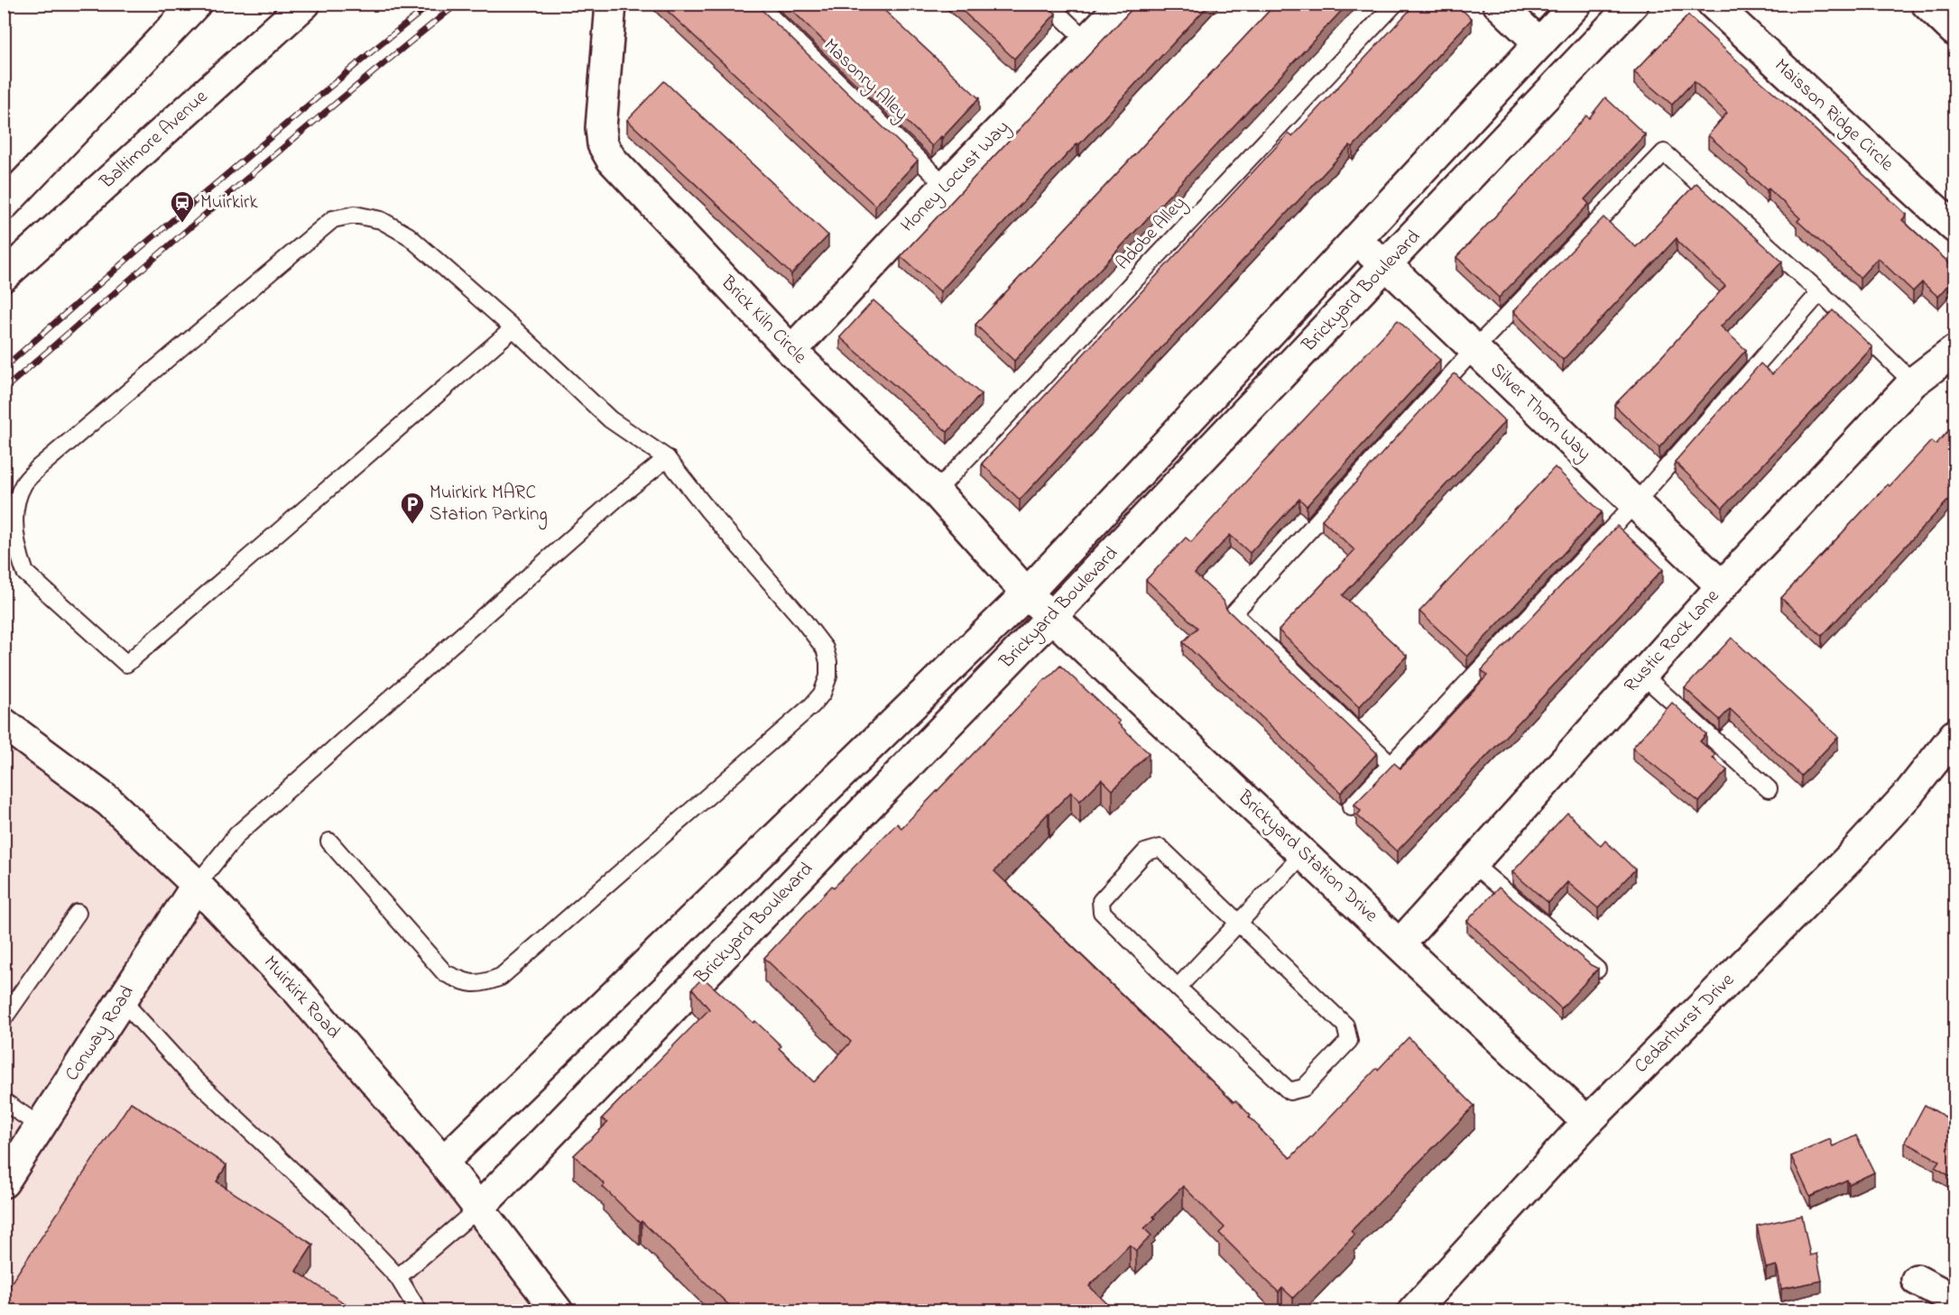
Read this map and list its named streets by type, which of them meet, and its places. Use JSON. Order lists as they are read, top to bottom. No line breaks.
{"streets":{"street":["Maisson Ridge Circle","Baltimore Avenue","Honey Locust Way","Brickyard Boulevard","Brick Kiln Circle","Silver Thorn Way","Rustic Rock Lane","Brickyard Station Drive","Muirkirk Road","Cedarhurst Drive","Conway Road"],"lane":["Masonry Alley","Adobe Alley"]},"crossings":[["Masonry Alley","Honey Locust Way"],["Honey Locust Way","Brick Kiln Circle"],["Adobe Alley","Brick Kiln Circle"],["Brickyard Boulevard","Brick Kiln Circle"],["Brickyard Boulevard","Silver Thorn Way"],["Brickyard Boulevard","Brickyard Station Drive"],["Brickyard Boulevard","Muirkirk Road"],["Brick Kiln Circle","Brickyard Station Drive"],["Silver Thorn Way","Rustic Rock Lane"],["Rustic Rock Lane","Brickyard Station Drive"],["Brickyard Station Drive","Cedarhurst Drive"],["Muirkirk Road","Conway Road"]],"places":{"station":["Muirkirk"],"parking":["Muirkirk MARC Station Parking"]}}
